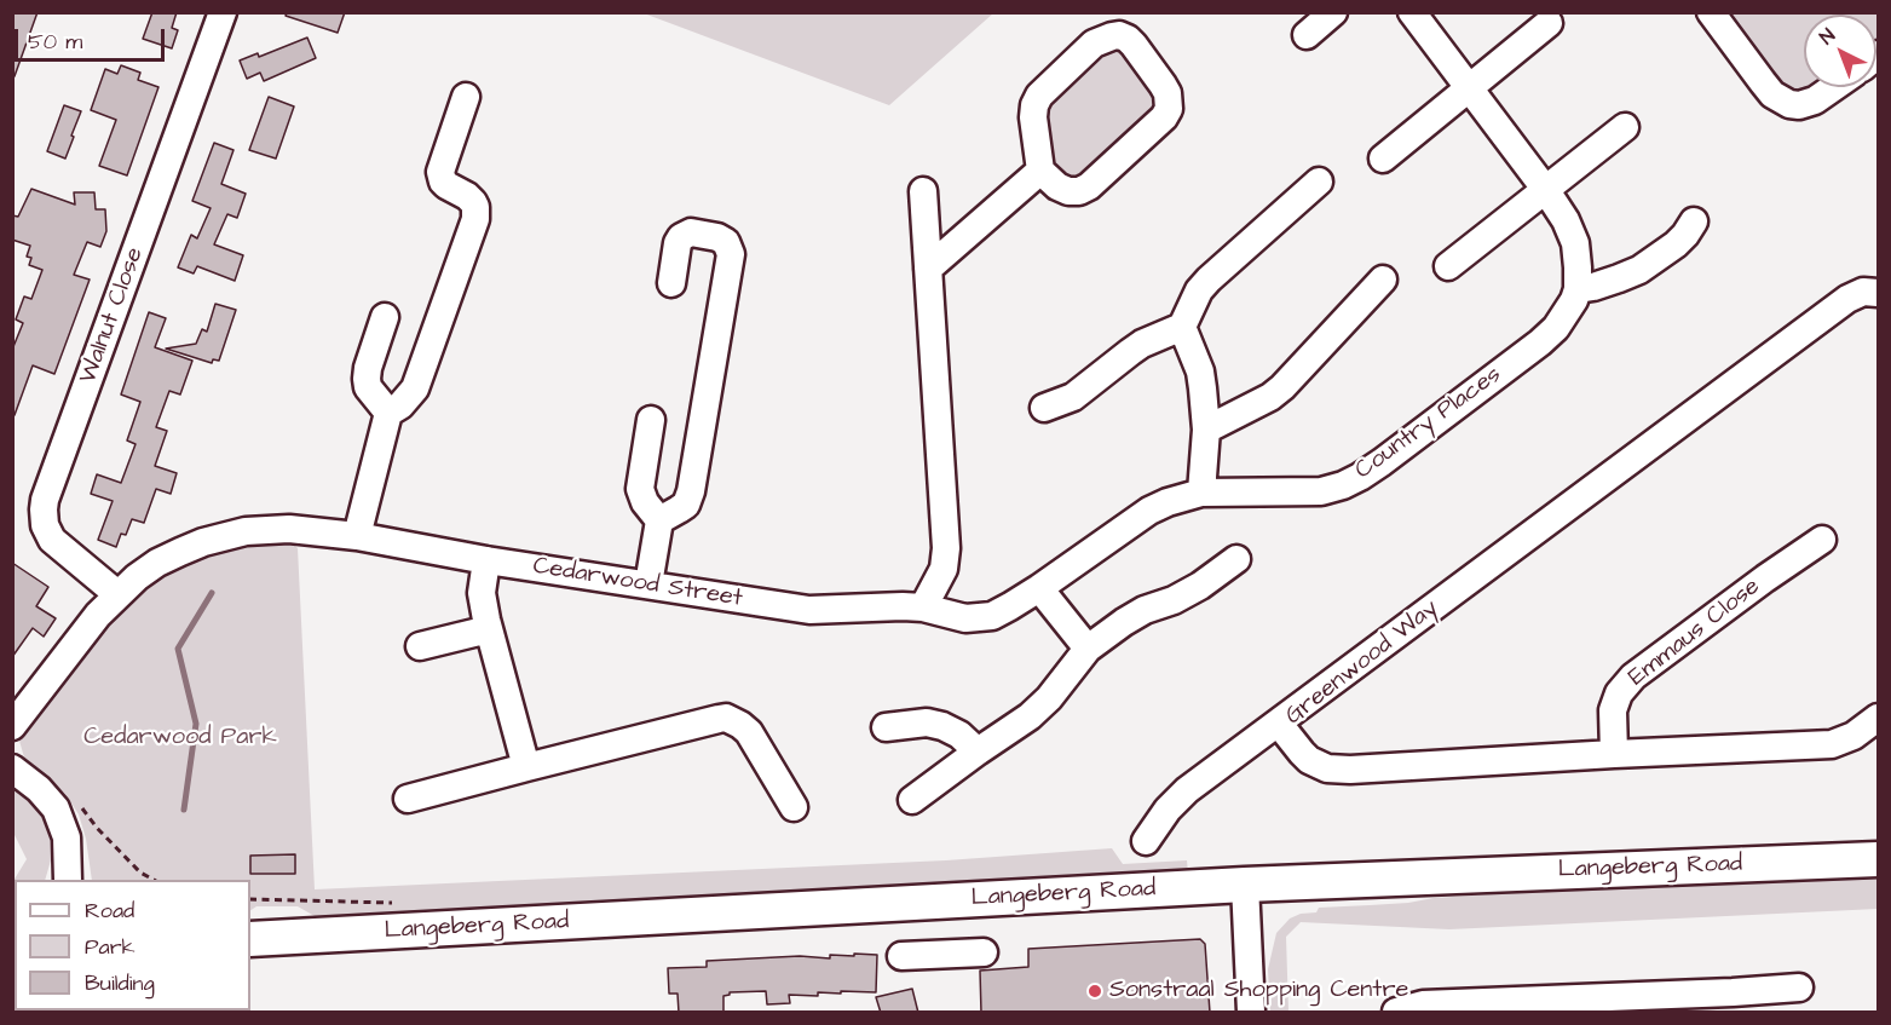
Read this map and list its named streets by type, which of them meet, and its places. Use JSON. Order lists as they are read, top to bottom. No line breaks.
{"streets":{"main road":["Langeberg Road"],"street":["Walnut Close","Country Places","Cedarwood Street","Emmaus Close","Greenwood Way"]},"crossings":[["Walnut Close","Cedarwood Street"],["Country Places","Cedarwood Street"],["Emmaus Close","Greenwood Way"]],"parks":["Cedarwood Park"],"places":["Sonstraal Shopping Centre"],"legend":["Road","Park","Building"],"scale_bar":"50 m","north":"top left"}
